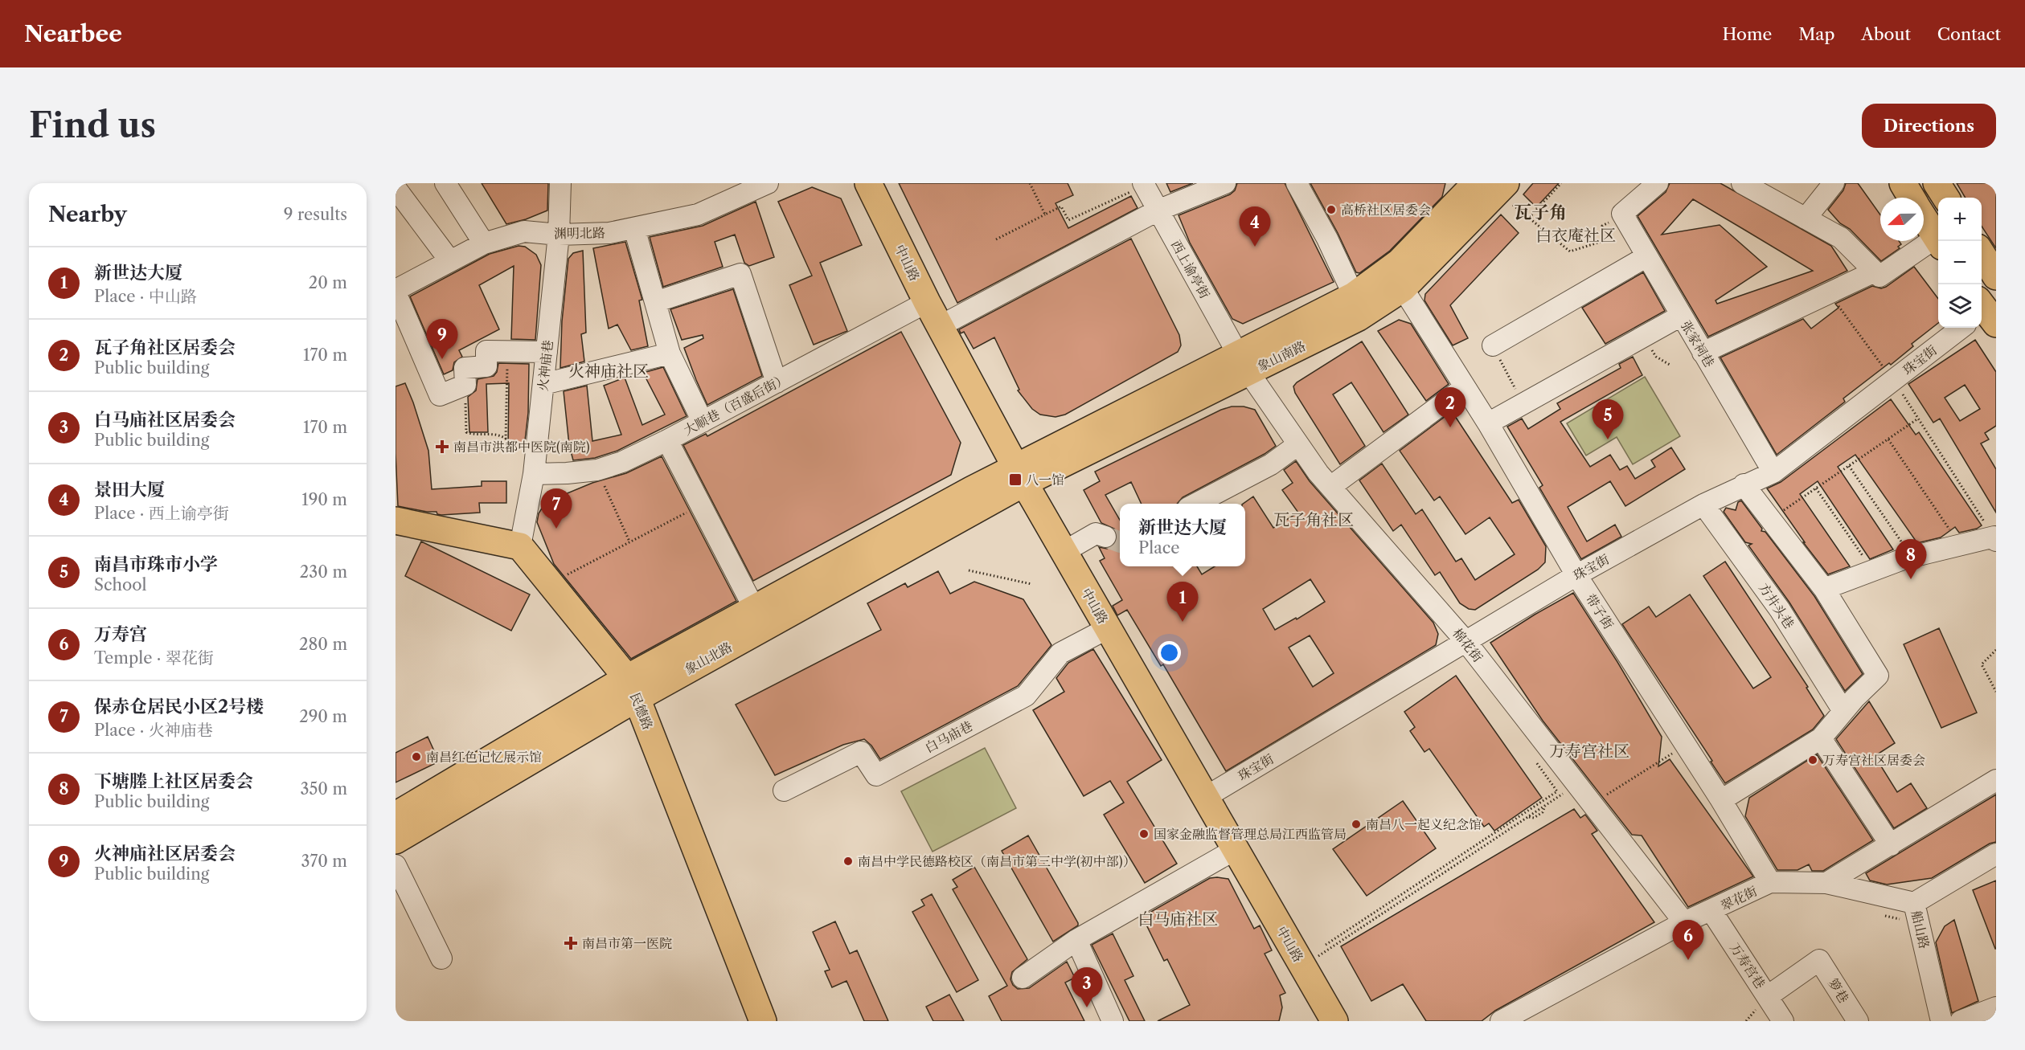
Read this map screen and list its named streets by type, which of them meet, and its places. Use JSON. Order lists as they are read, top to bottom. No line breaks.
{"streets":{"main road":["中山路","象山南路","象山北路","民德路"],"street":["渊明北路","西上谕亭街","张家祠巷","珠宝街","火神庙巷","大顺巷（百盛后街）","方井头巷","带子街","棉花街","白马庙巷","翠花街","船山路","万寿宫巷","箩巷"]},"crossings":[["渊明北路","火神庙巷"],["中山路","象山南路"],["中山路","珠宝街"],["中山路","大顺巷（百盛后街）"],["中山路","象山北路"],["中山路","白马庙巷"],["西上谕亭街","象山南路"],["西上谕亭街","棉花街"],["张家祠巷","珠宝街"],["象山南路","带子街"],["象山南路","棉花街"],["象山南路","象山北路"],["珠宝街","方井头巷"],["珠宝街","带子街"],["珠宝街","棉花街"],["火神庙巷","大顺巷（百盛后街）"],["火神庙巷","民德路"],["带子街","翠花街"],["棉花街","翠花街"],["象山北路","民德路"],["翠花街","船山路"],["翠花街","万寿宫巷"],["万寿宫巷","箩巷"]],"districts":["瓦子角","白衣庵社区","火神庙社区","瓦子角社区","万寿宫社区","白马庙社区"],"places":{"other":["高桥社区居委会","南昌红色记忆展示馆","万寿宫社区居委会","南昌八一起义纪念馆","国家金融监督管理总局江西监管局","南昌中学民德路校区（南昌市第三中学(初中部)）"],"health":["南昌市洪都中医院(南院)","南昌市第一医院"],"transit":["八一馆"]},"north":"left","page":{"header":"Nearbee","nav":["Home","Map","About","Contact"],"buttons":"Directions","title":"Find us","heading":["Nearby","9 results"],"map_buttons":["+","−"],"pins":["4","9","2","5","7","8","1","6","3"],"list":[{"mark":"1","name":"新世达大厦","note":"Place · 中山路","value":"20 m"},{"mark":"2","name":"瓦子角社区居委会","note":"Public building","value":"170 m"},{"mark":"3","name":"白马庙社区居委会","note":"Public building","value":"170 m"},{"mark":"4","name":"景田大厦","note":"Place · 西上谕亭街","value":"190 m"},{"mark":"5","name":"南昌市珠市小学","note":"School","value":"230 m"},{"mark":"6","name":"万寿宫","note":"Temple · 翠花街","value":"280 m"},{"mark":"7","name":"保赤仓居民小区2号楼","note":"Place · 火神庙巷","value":"290 m"},{"mark":"8","name":"下塘塍上社区居委会","note":"Public building","value":"350 m"},{"mark":"9","name":"火神庙社区居委会","note":"Public building","value":"370 m"}],"popup":["新世达大厦","Place"]}}
